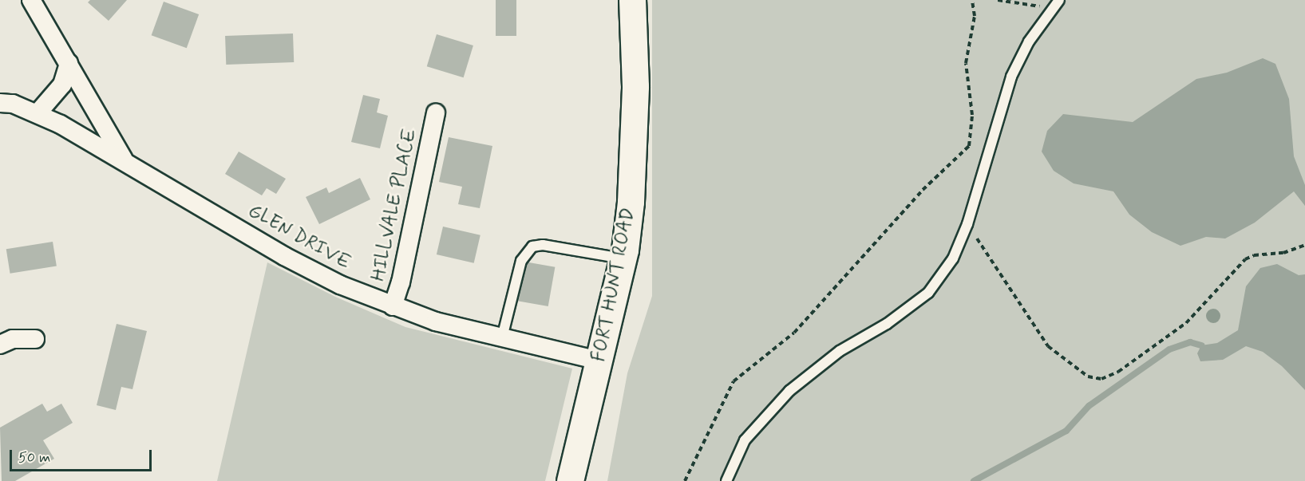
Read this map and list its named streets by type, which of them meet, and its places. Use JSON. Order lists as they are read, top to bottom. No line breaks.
{"streets":{"main road":["FORT HUNT ROAD"],"street":["HILLVALE PLACE","GLEN DRIVE"]},"crossings":[["HILLVALE PLACE","GLEN DRIVE"],["GLEN DRIVE","FORT HUNT ROAD"]],"scale_bar":"50 m"}
